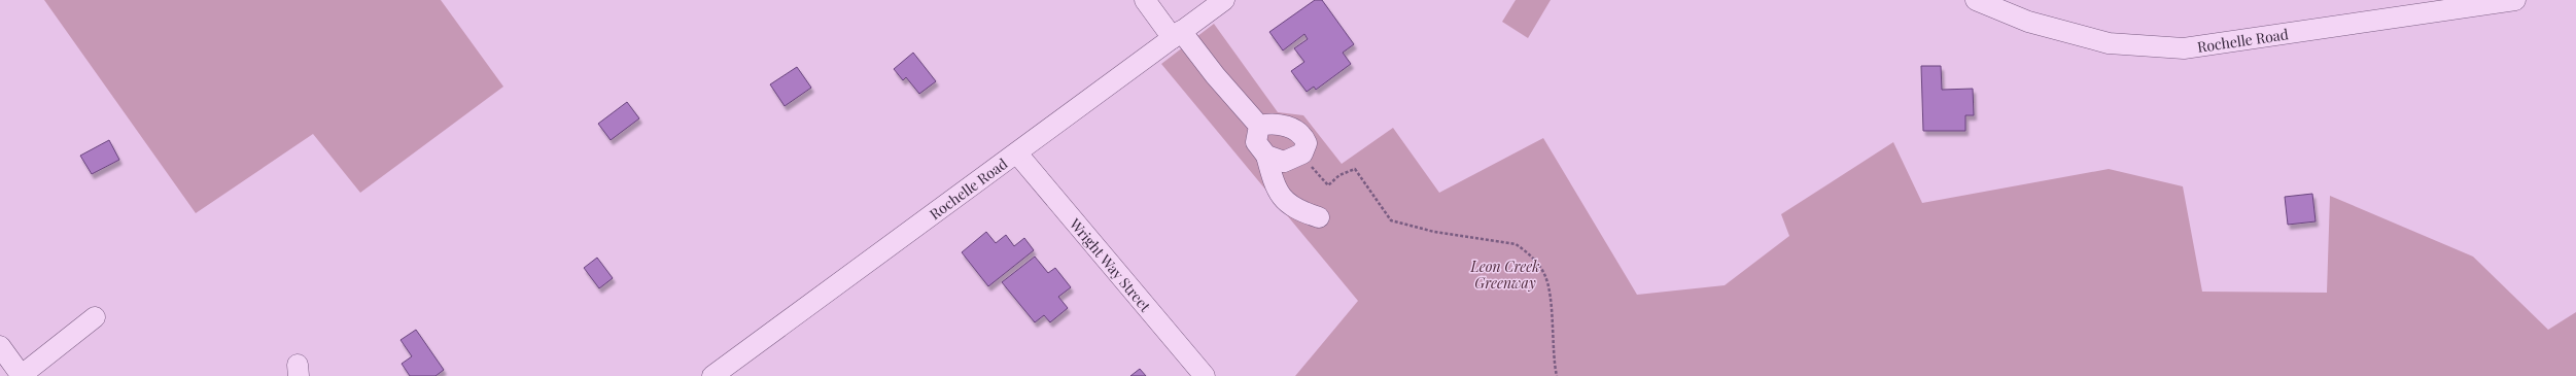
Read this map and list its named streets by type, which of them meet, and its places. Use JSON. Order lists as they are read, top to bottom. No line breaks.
{"streets":{"street":["Rochelle Road","Wright Way Street"]},"crossings":[["Rochelle Road","Wright Way Street"]],"parks":["Leon Creek Greenway"]}
